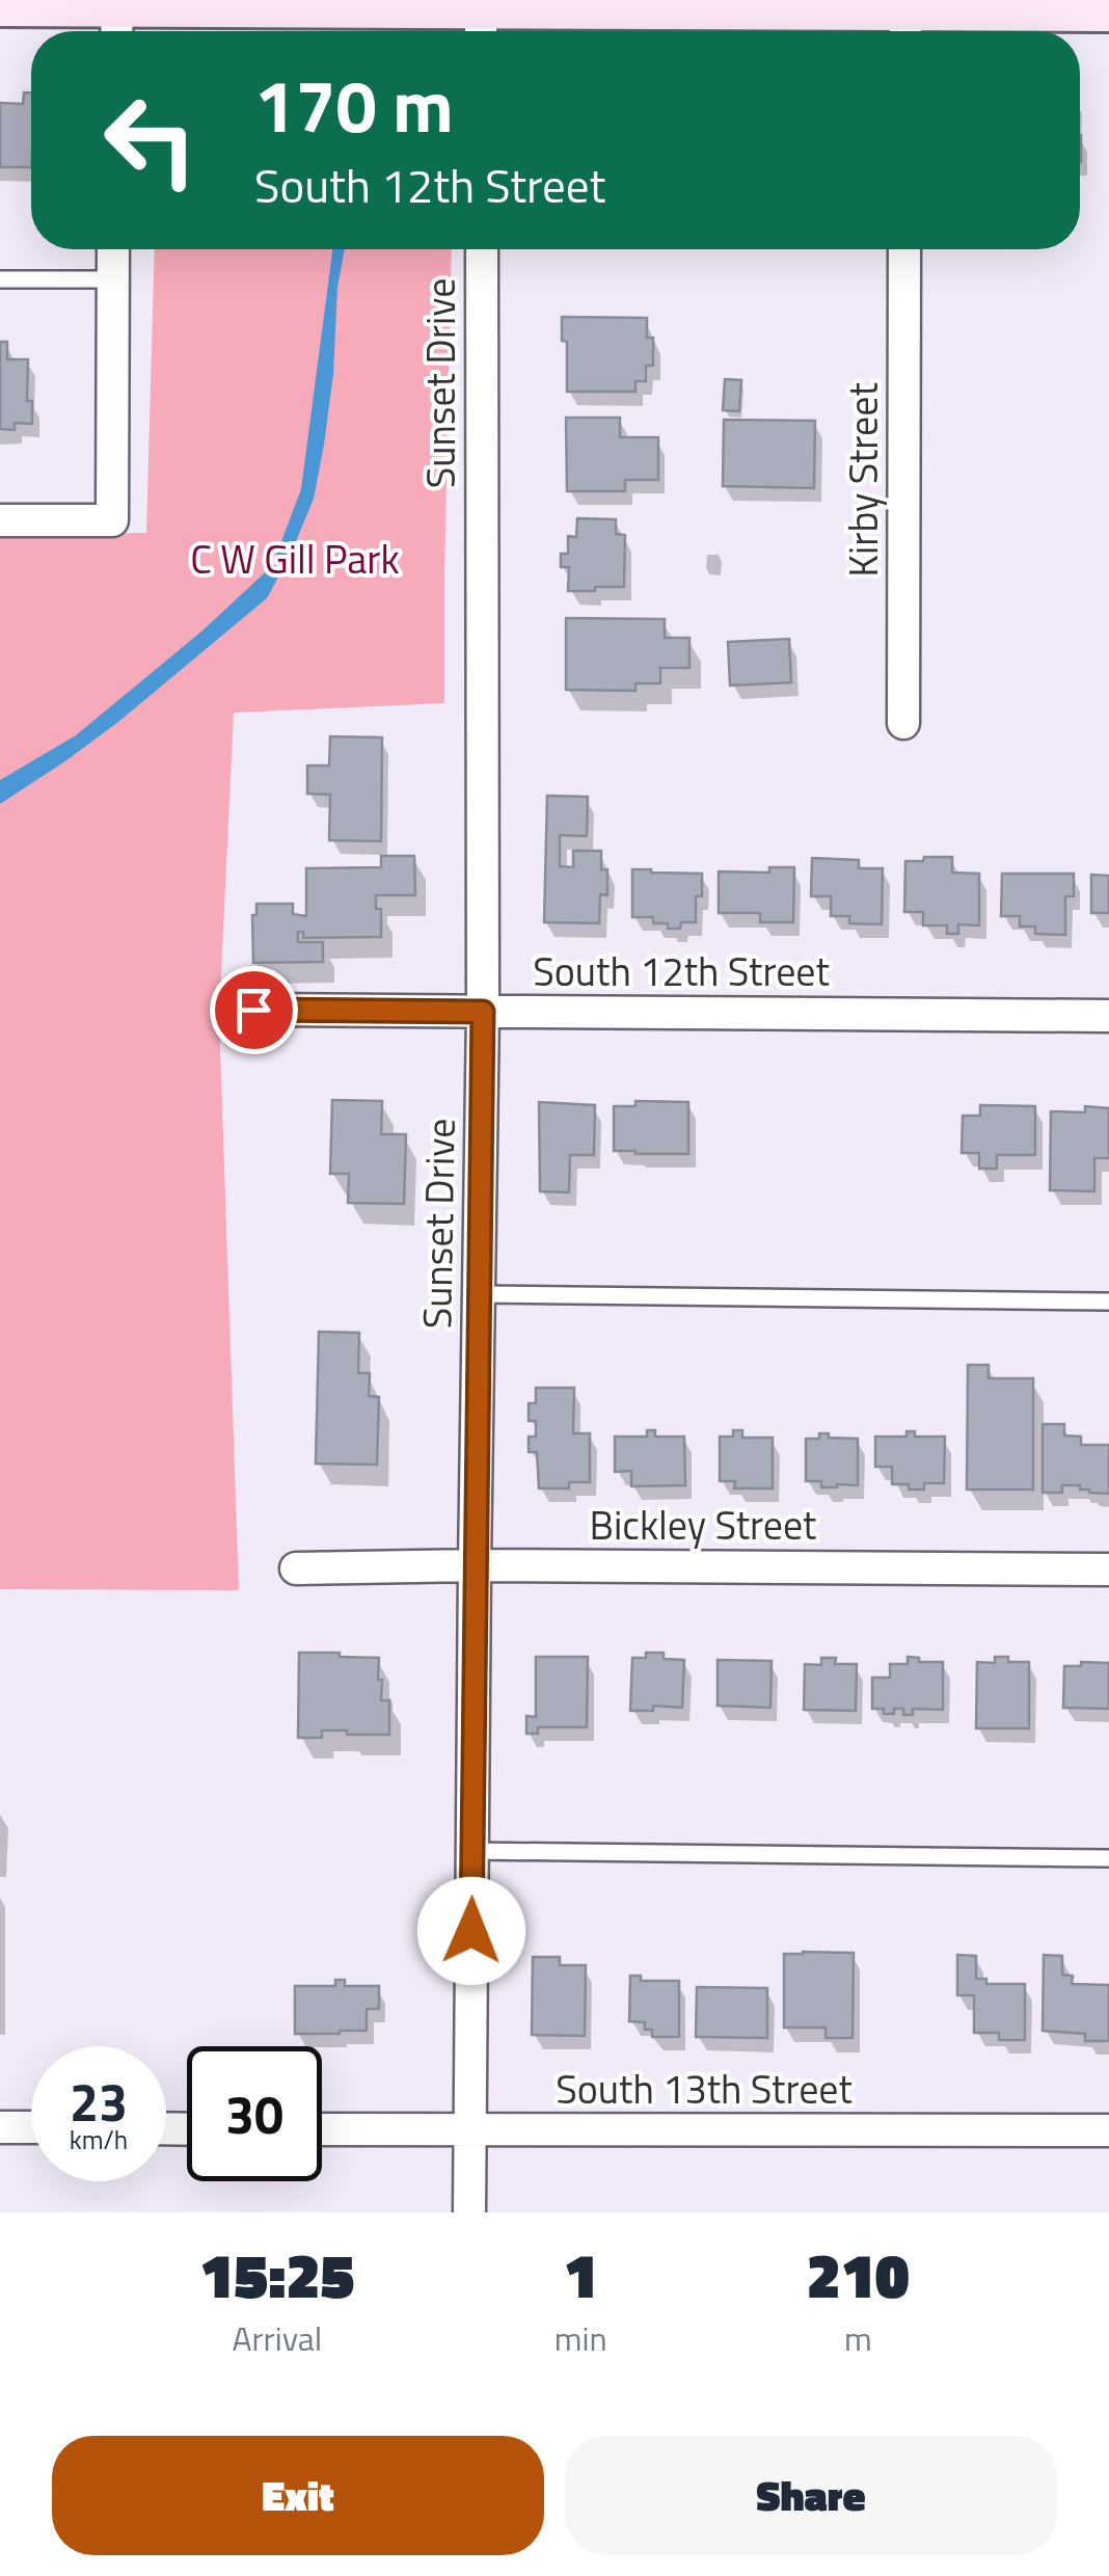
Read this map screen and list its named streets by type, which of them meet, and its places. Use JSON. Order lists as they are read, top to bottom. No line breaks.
{"streets":{"street":["Sunset Drive","Kirby Street","South 12th Street","Bickley Street","South 13th Street"]},"crossings":[["Sunset Drive","South 12th Street"],["Sunset Drive","Bickley Street"],["Sunset Drive","South 13th Street"]],"parks":["C W Gill Park"],"page":{"turn":["170 m","South 12th Street"],"speed":"23 km/h","limit":"30","eta":["15:25","Arrival","1","min","210","m"],"buttons":["Exit","Share"]}}
